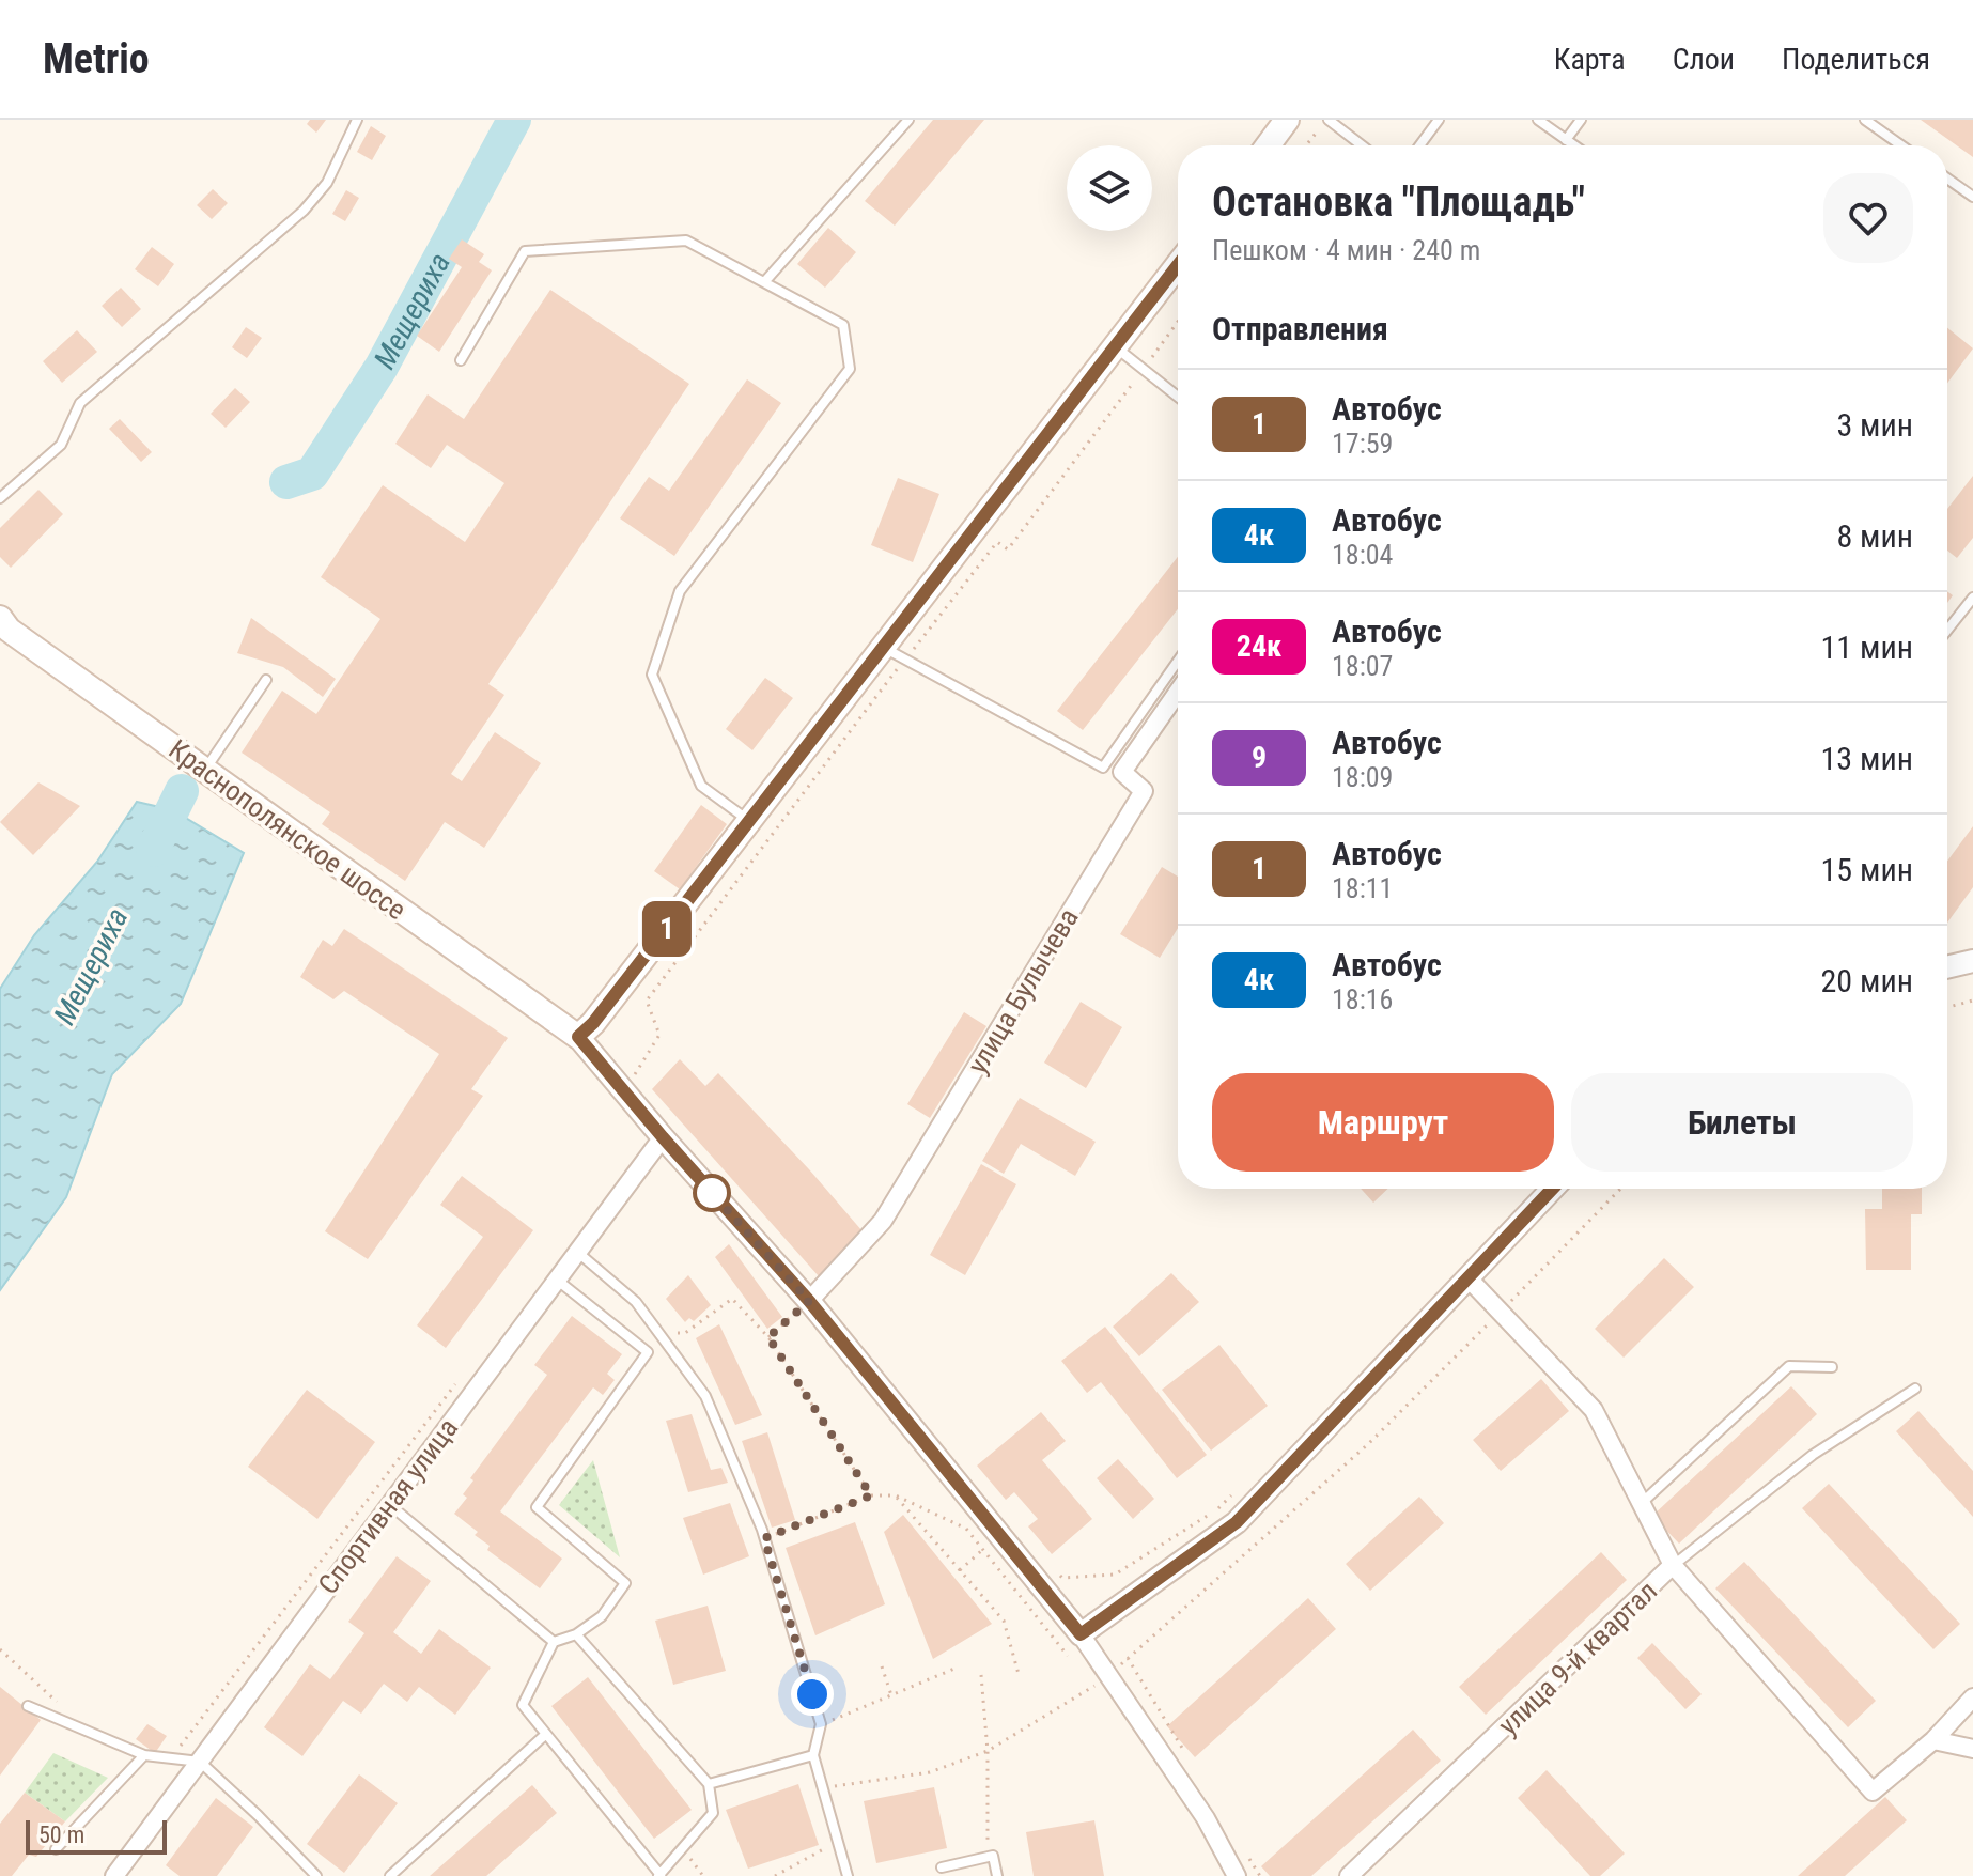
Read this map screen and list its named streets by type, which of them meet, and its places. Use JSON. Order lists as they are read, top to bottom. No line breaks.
{"streets":{"main road":["Краснополянское шоссе"],"street":["улица Булычева","Спортивная улица","улица 9-й квартал"]},"water":["Мещериха"],"lines":["bus line 1"],"scale_bar":"50 m","page":{"header":"Metrio","nav":["Карта","Слои","Поделиться"],"on_map":"1","heading":[["Остановка \"Площадь\"","Пешком · 4 мин · 240 m"],"Отправления"],"list":[{"mark":"1","name":"Автобус","note":"17:59","value":"3 мин"},{"mark":"4к","name":"Автобус","note":"18:04","value":"8 мин"},{"mark":"24к","name":"Автобус","note":"18:07","value":"11 мин"},{"mark":"9","name":"Автобус","note":"18:09","value":"13 мин"},{"mark":"1","name":"Автобус","note":"18:11","value":"15 мин"},{"mark":"4к","name":"Автобус","note":"18:16","value":"20 мин"}],"buttons":["Маршрут","Билеты"],"scale":"50 m"}}
